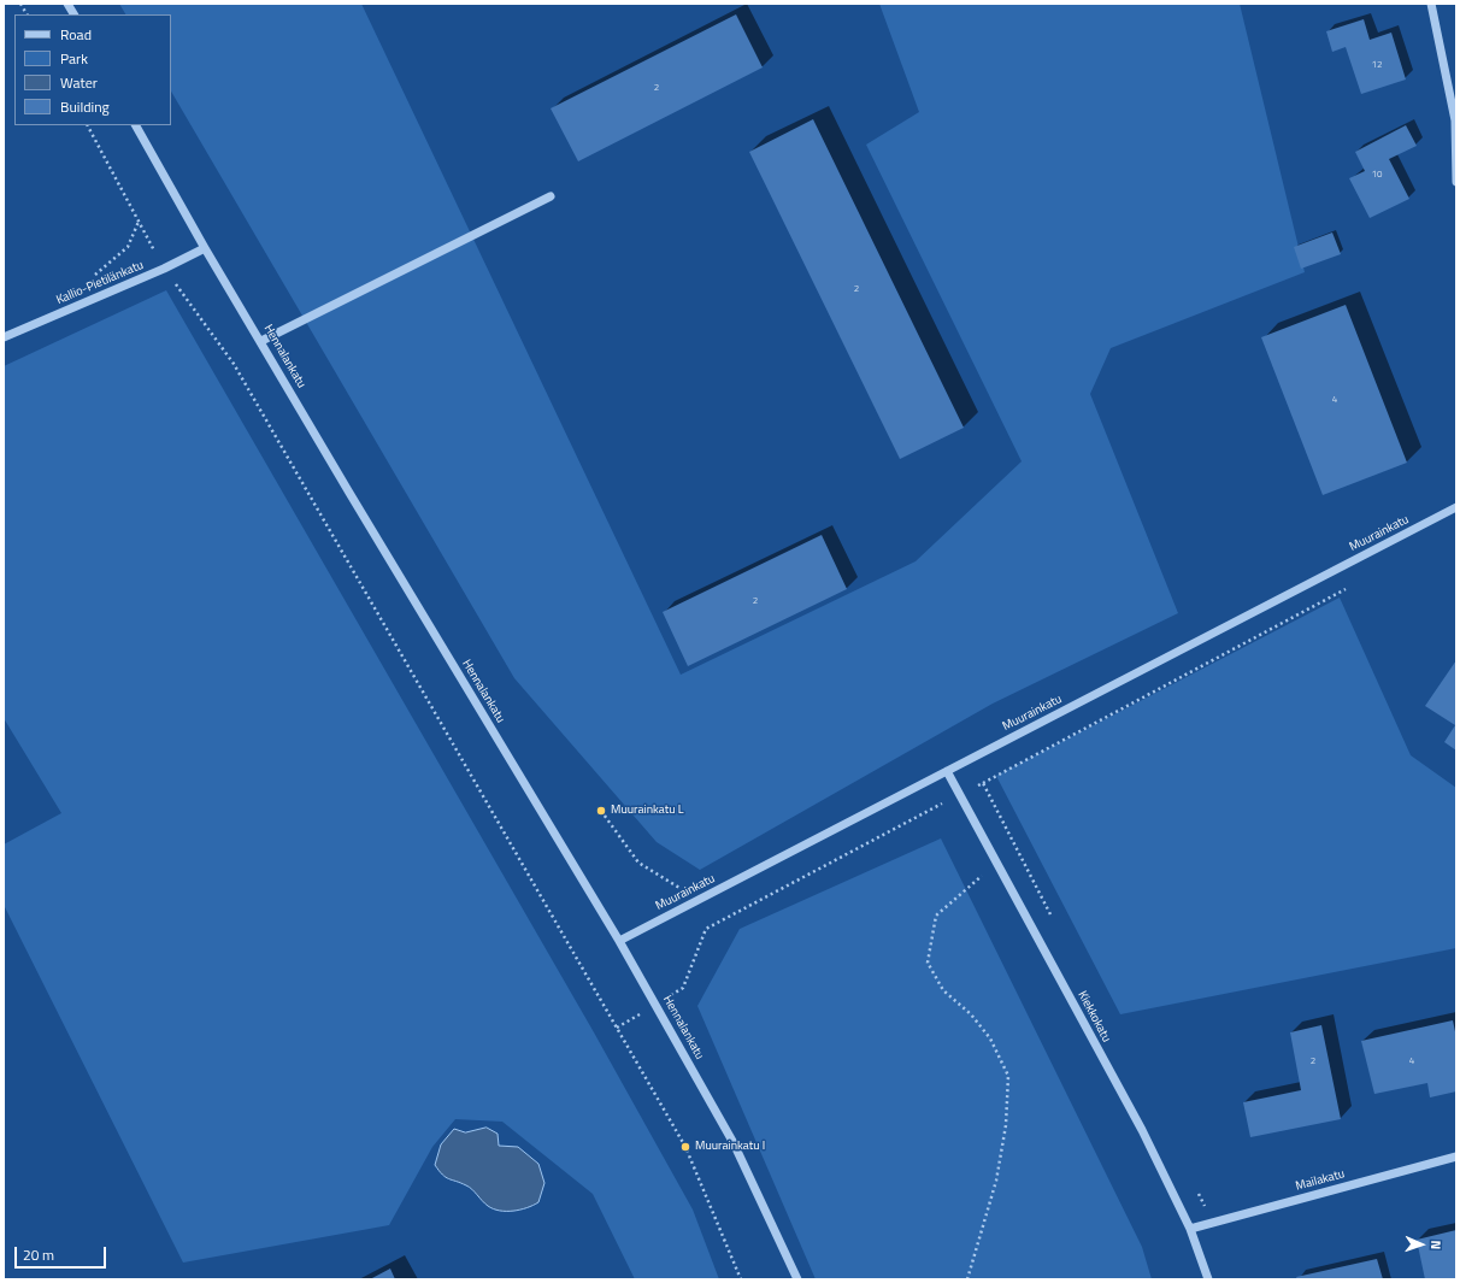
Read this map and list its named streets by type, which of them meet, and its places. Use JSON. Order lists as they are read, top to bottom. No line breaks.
{"streets":{"street":["Kallio-Pietilänkatu","Hennalankatu","Muurainkatu","Kiekkokatu","Mailakatu"]},"crossings":[["Kallio-Pietilänkatu","Hennalankatu"],["Hennalankatu","Muurainkatu"],["Muurainkatu","Kiekkokatu"],["Kiekkokatu","Mailakatu"]],"places":["Muurainkatu L","Muurainkatu I"],"house_numbers":["12","2","10","2","4","2","2","4"],"legend":["Road","Park","Water","Building"],"scale_bar":"20 m","north":"right"}
